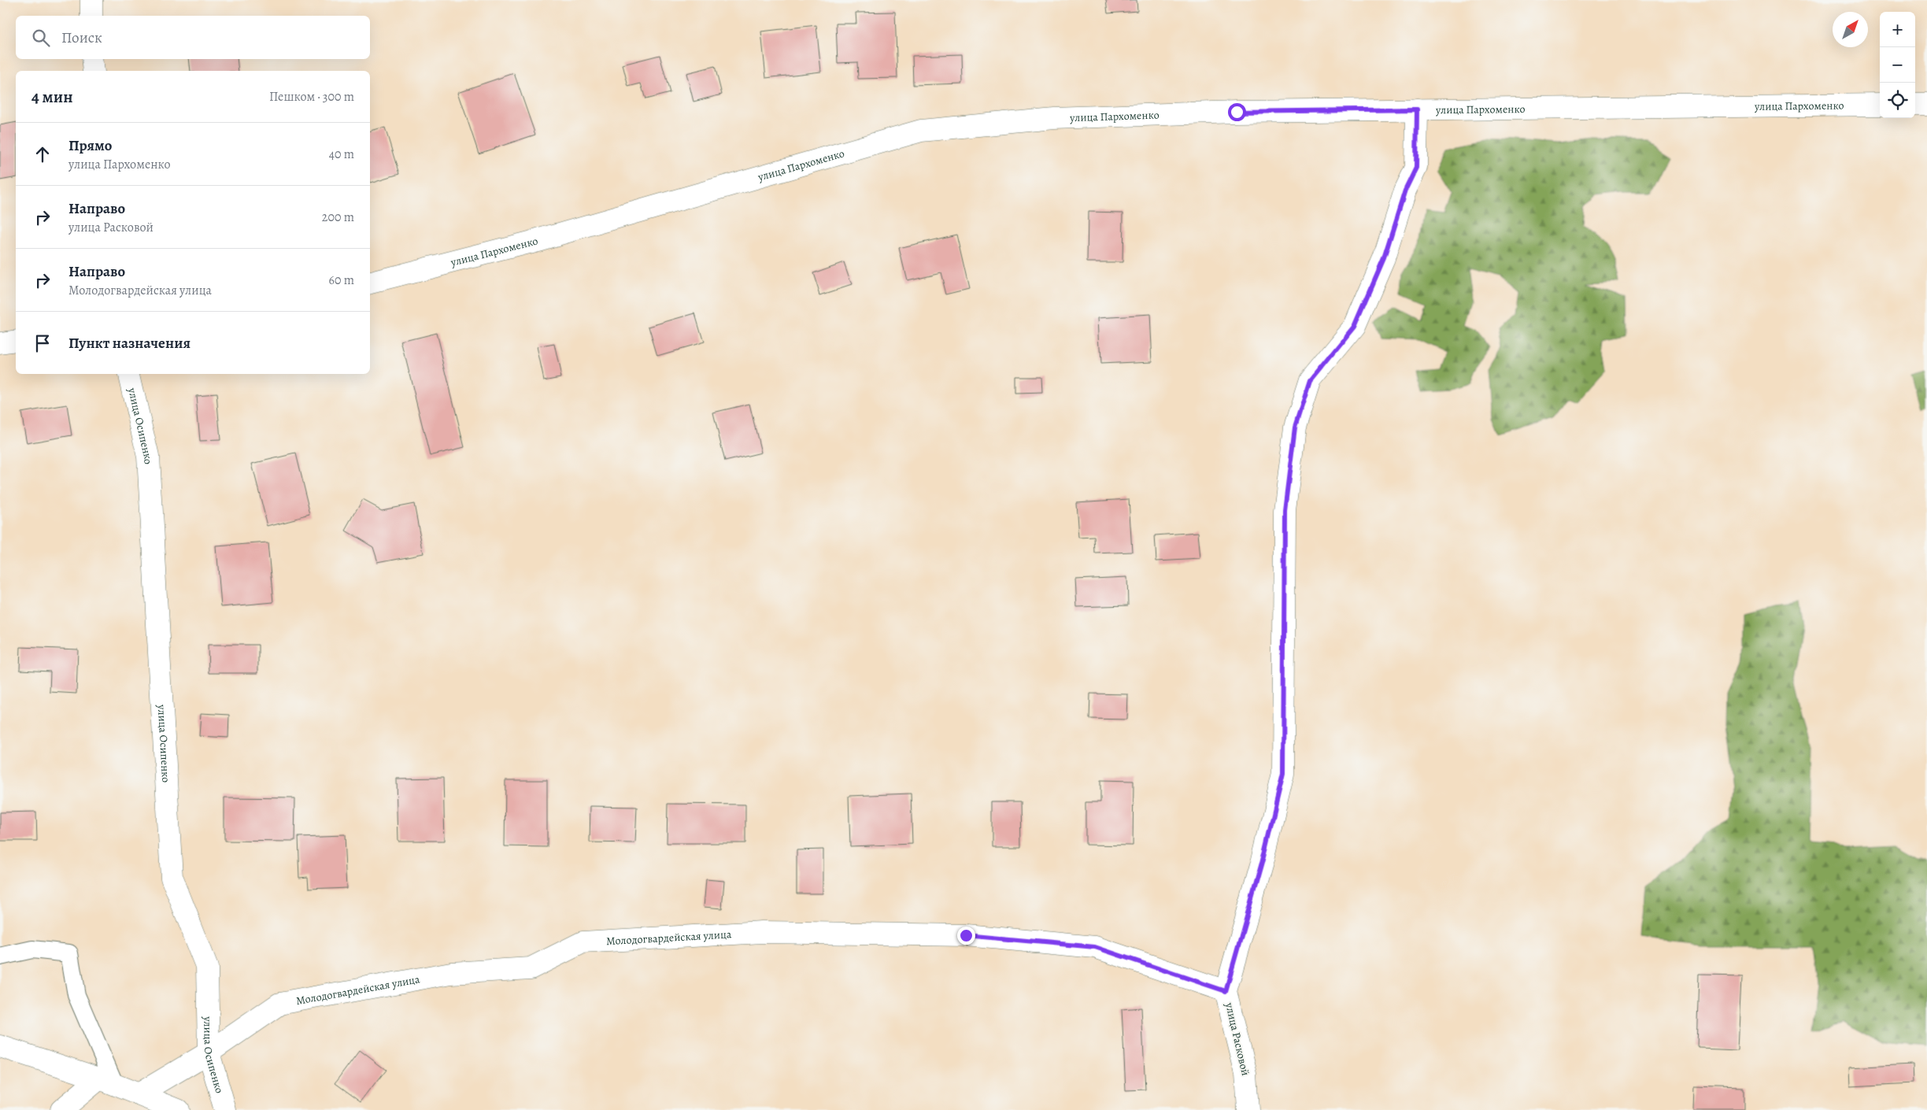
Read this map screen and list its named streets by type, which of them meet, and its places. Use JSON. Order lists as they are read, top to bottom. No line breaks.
{"streets":{"street":["улица Пархоменко","улица Осипенко","Молодогвардейская улица","улица Расковой"]},"crossings":[["улица Пархоменко","улица Расковой"],["улица Осипенко","Молодогвардейская улица"],["Молодогвардейская улица","улица Расковой"]],"north":"top right","page":{"map_buttons":["+","−"],"search":"Поиск","heading":["4 мин","Пешком · 300 m"],"list":[["Прямо","улица Пархоменко","40 m"],["Направо","улица Расковой","200 m"],["Направо","Молодогвардейская улица","60 m"],"Пункт назначения"]}}
